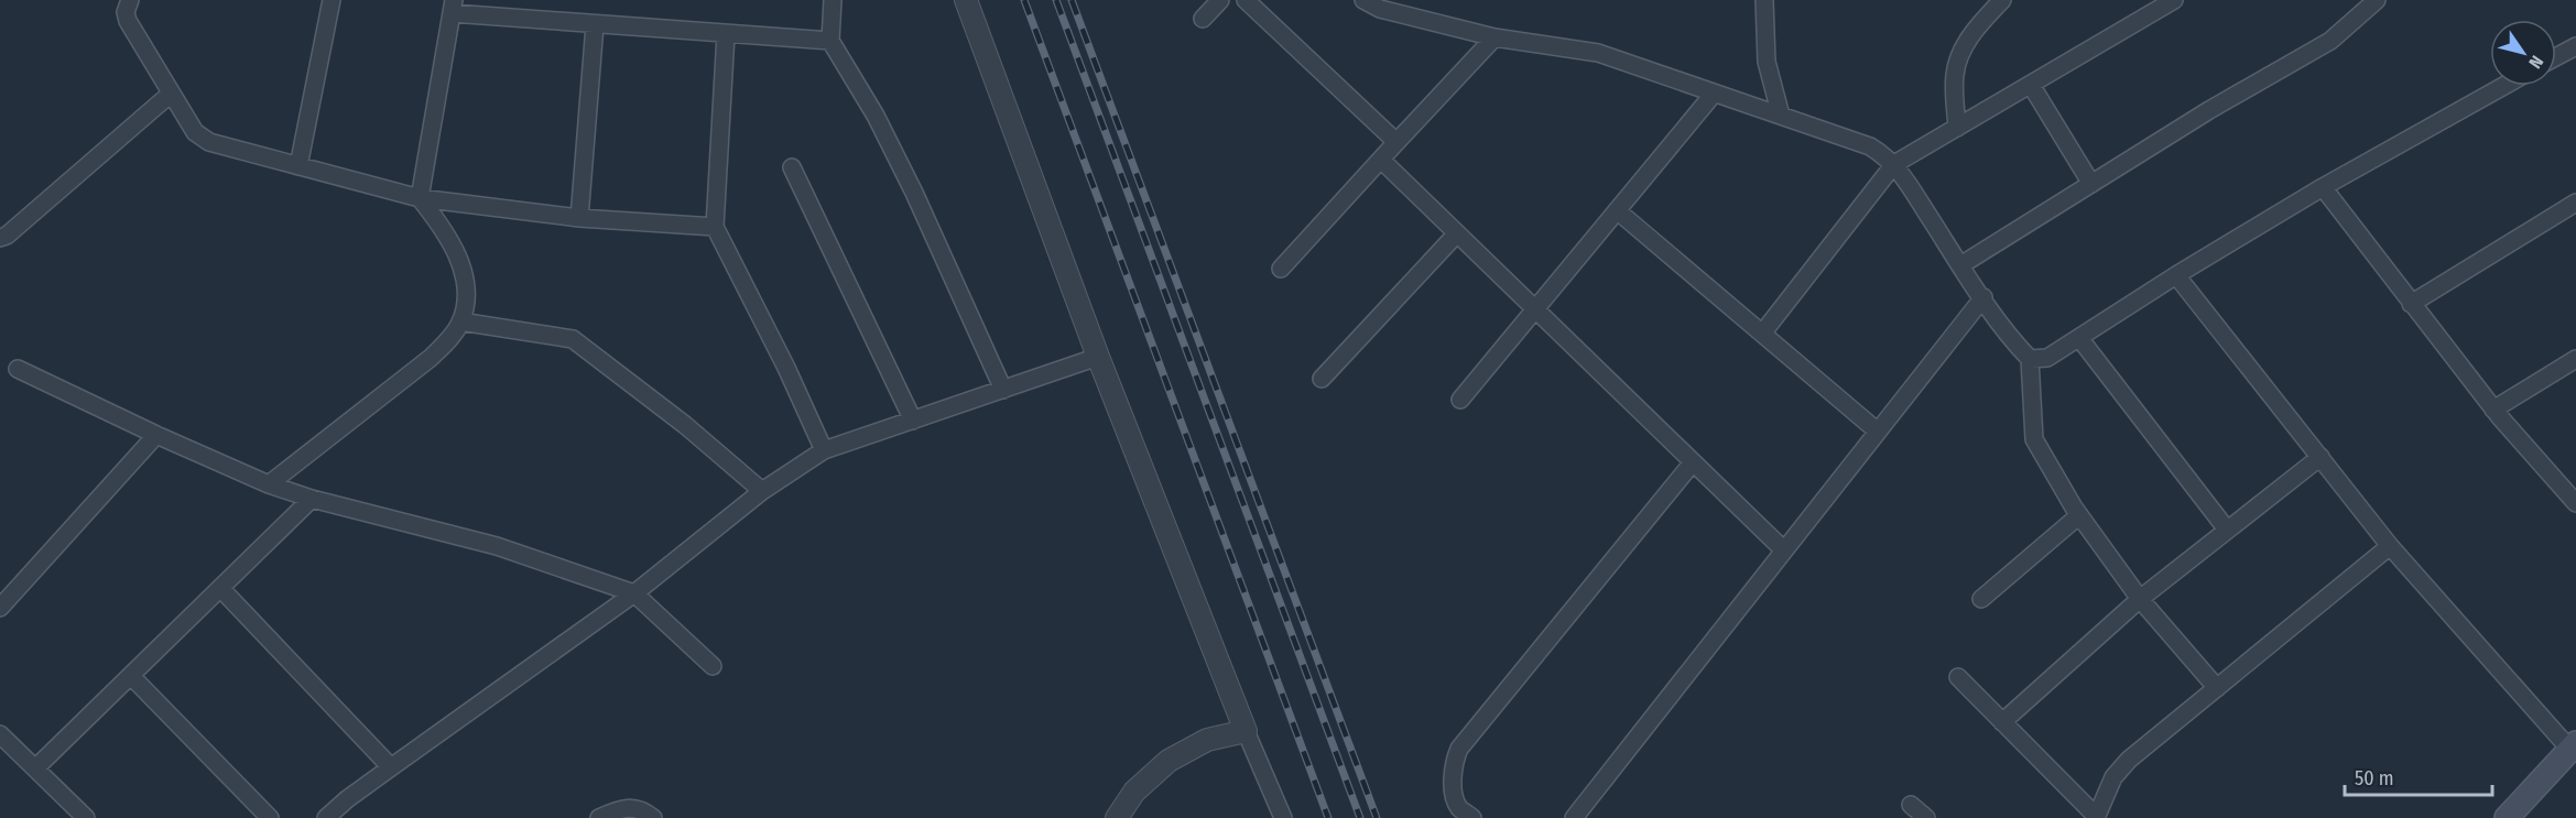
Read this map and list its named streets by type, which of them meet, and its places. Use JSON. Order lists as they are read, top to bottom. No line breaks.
{"scale_bar":"50 m","north":"bottom right"}
